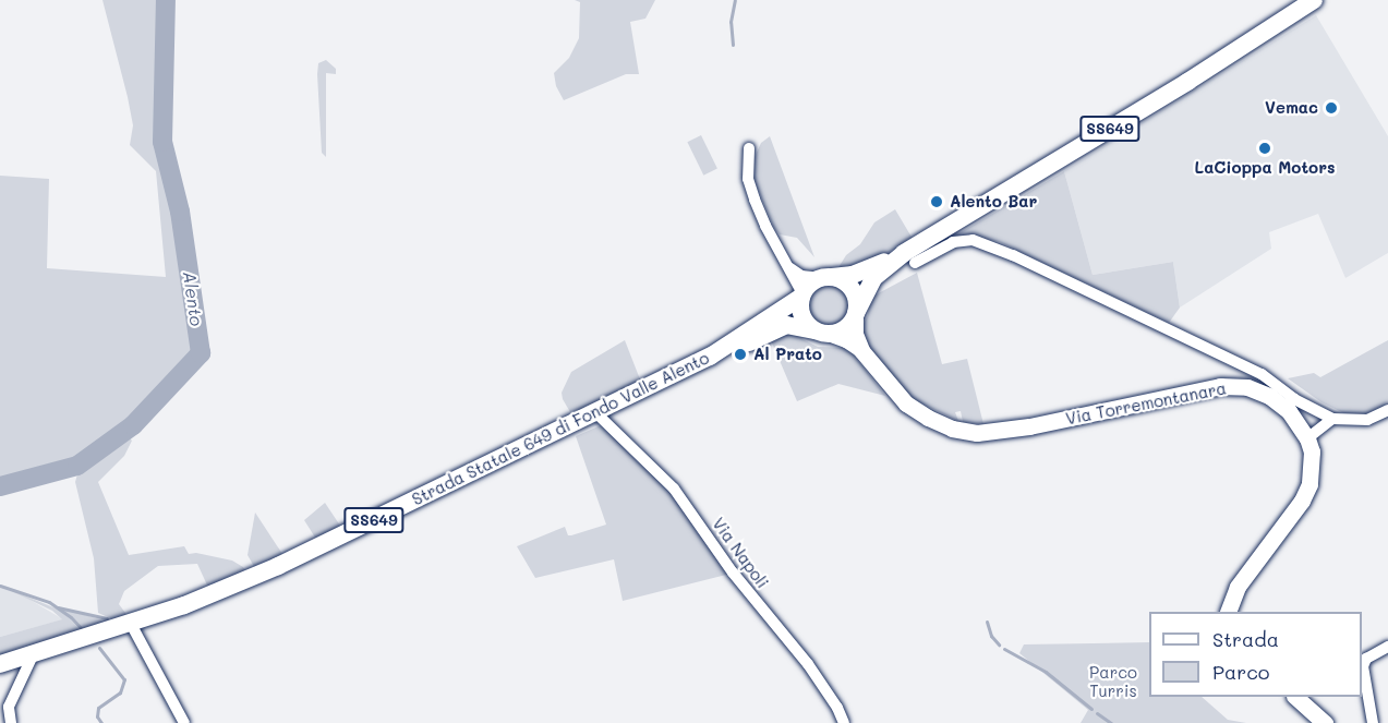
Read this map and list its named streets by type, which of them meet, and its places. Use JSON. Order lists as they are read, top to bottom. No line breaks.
{"streets":{"main road":["SS649","Strada Statale 649 di Fondo Valle Alento"],"street":["Via Torremontanara","Via Napoli"]},"crossings":[["Via Torremontanara","Strada Statale 649 di Fondo Valle Alento"],["Strada Statale 649 di Fondo Valle Alento","Via Napoli"]],"water":["Alento"],"parks":["Parco Turris"],"places":["Vemac","LaCioppa Motors","Alento Bar","Al Prato"],"legend":["Strada","Parco"]}
